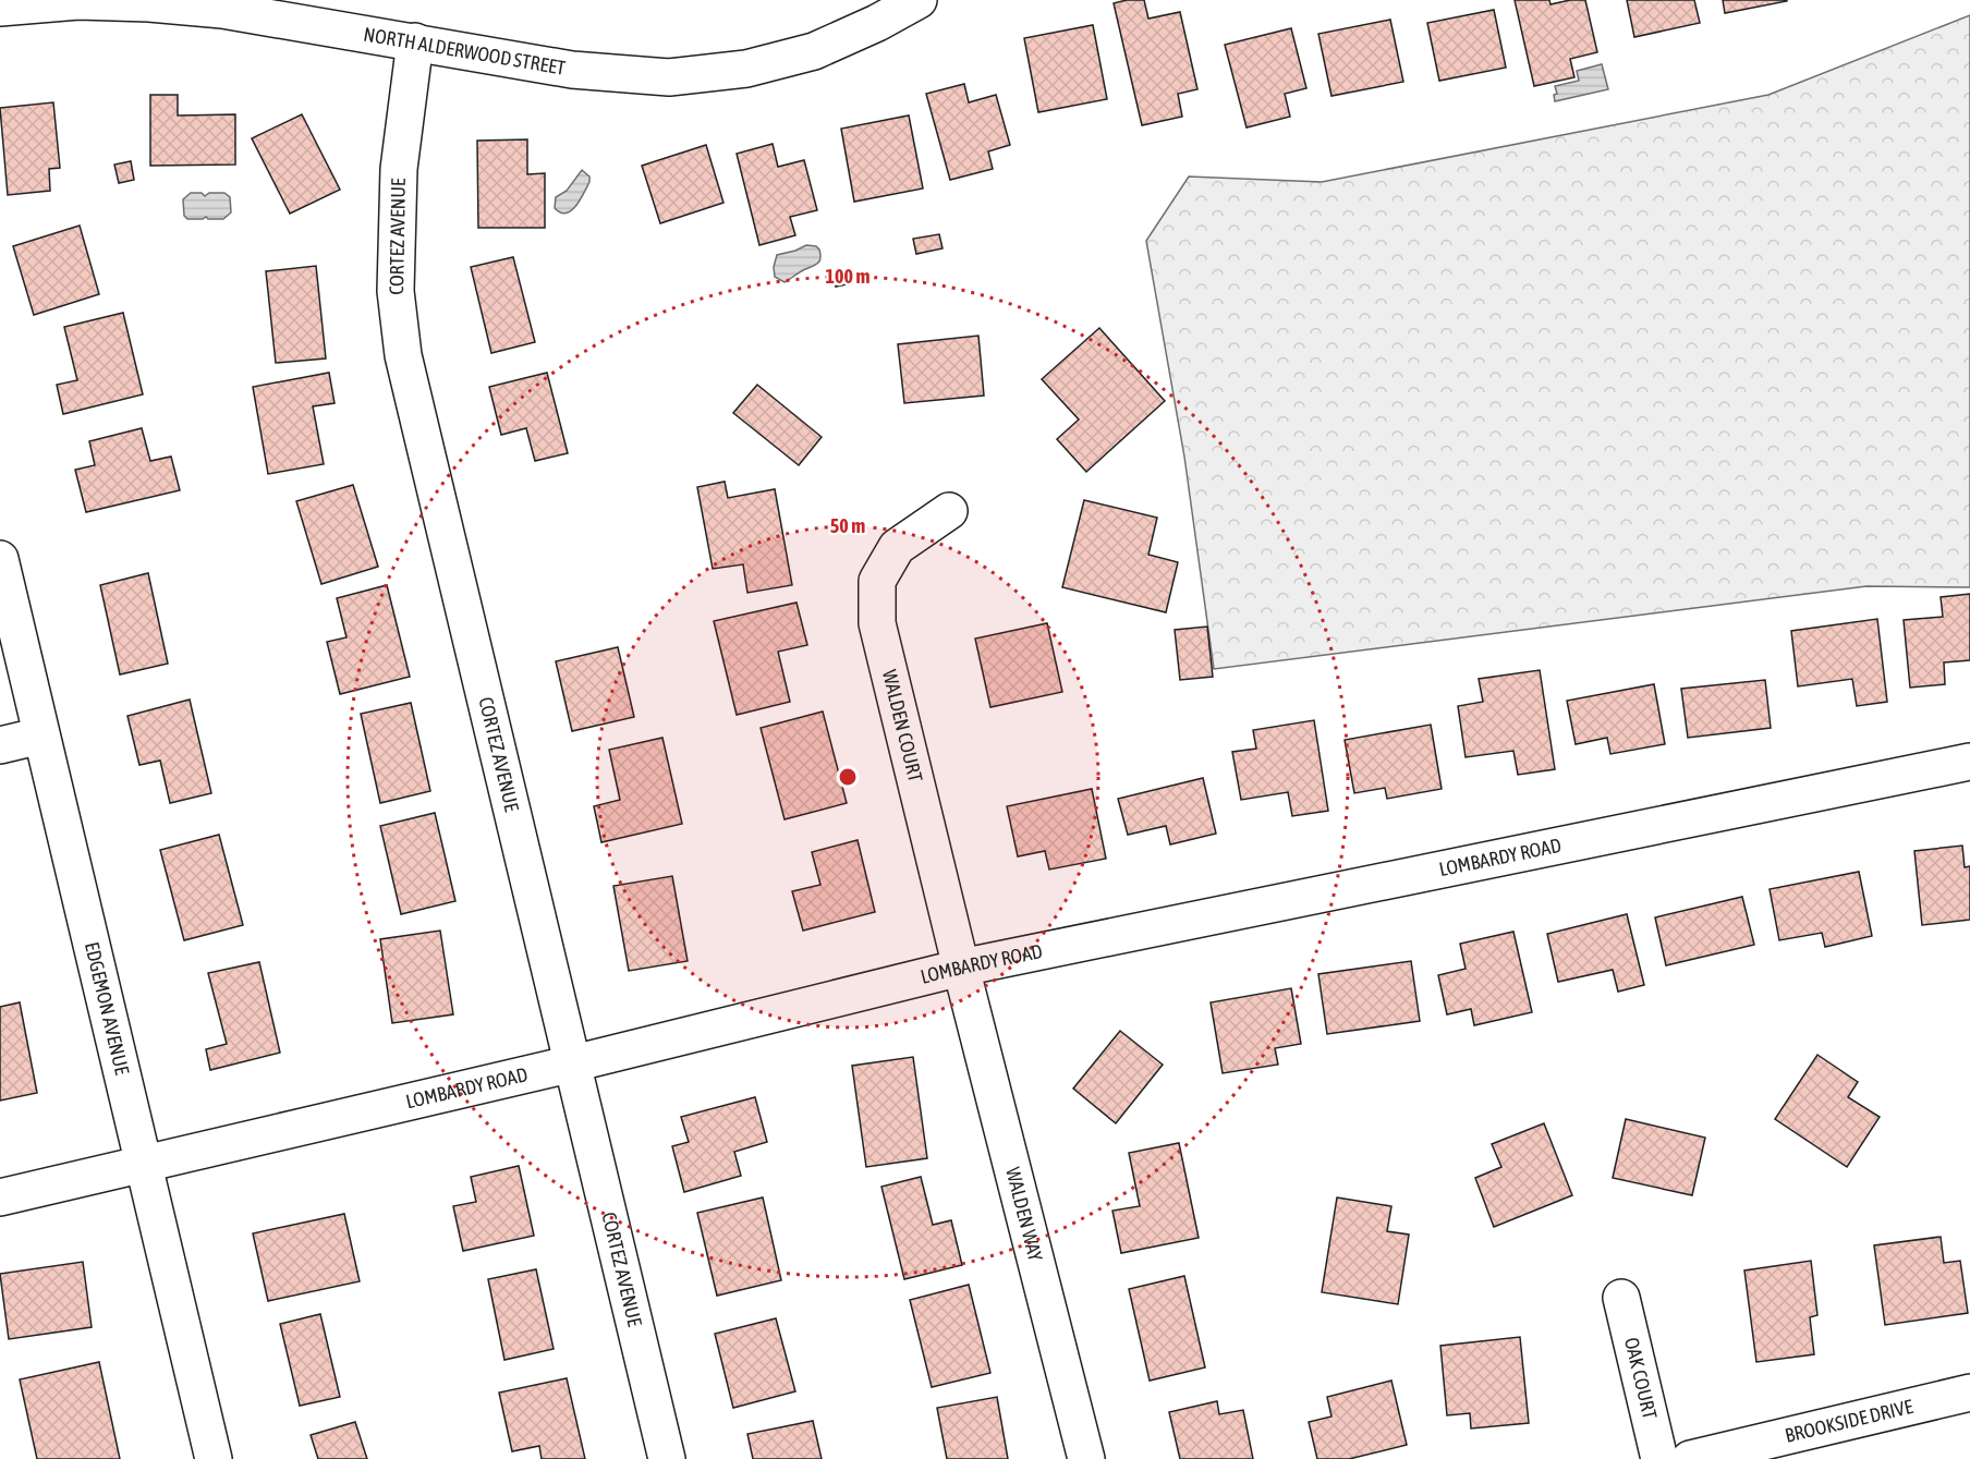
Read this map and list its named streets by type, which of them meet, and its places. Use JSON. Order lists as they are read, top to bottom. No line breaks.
{"streets":{"street":["NORTH ALDERWOOD STREET","CORTEZ AVENUE","WALDEN COURT","LOMBARDY ROAD","EDGEMON AVENUE","WALDEN WAY","OAK COURT","BROOKSIDE DRIVE"]},"crossings":[["NORTH ALDERWOOD STREET","CORTEZ AVENUE"],["CORTEZ AVENUE","LOMBARDY ROAD"],["WALDEN COURT","LOMBARDY ROAD"],["WALDEN COURT","WALDEN WAY"],["LOMBARDY ROAD","EDGEMON AVENUE"],["LOMBARDY ROAD","WALDEN WAY"]],"rings":["100 m","50 m"]}
